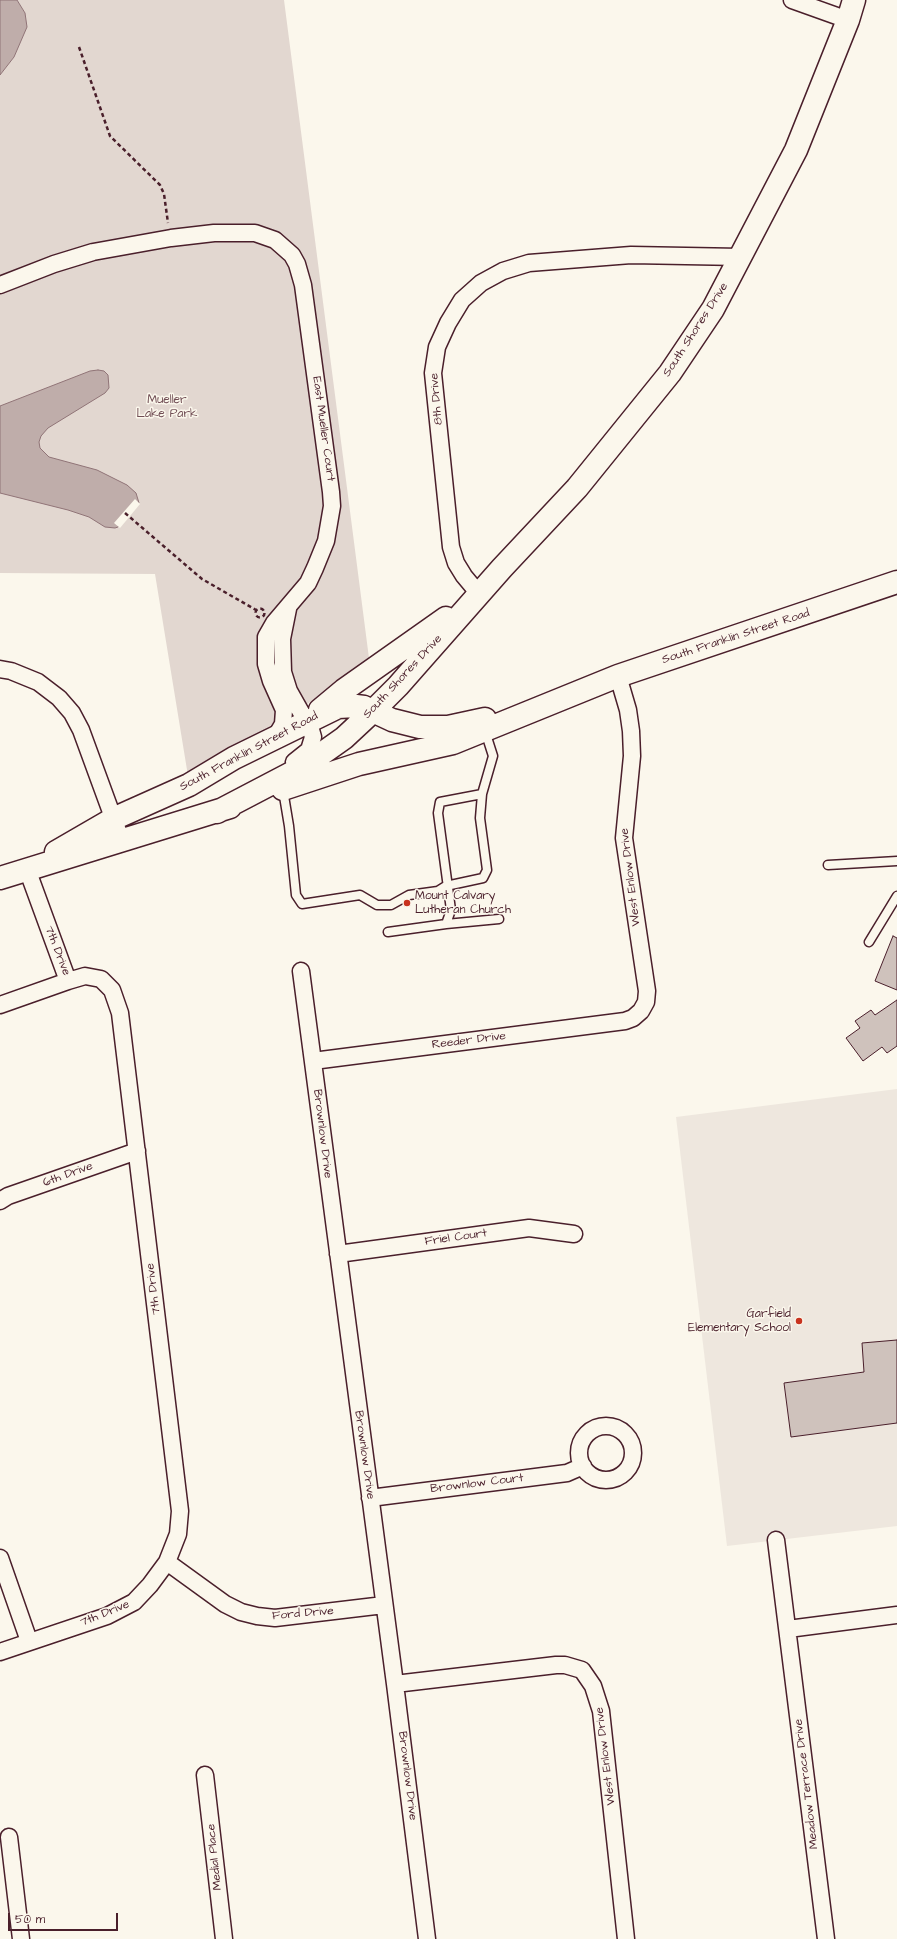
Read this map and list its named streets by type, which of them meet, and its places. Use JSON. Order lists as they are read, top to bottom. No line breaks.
{"streets":{"street":["South Shores Drive","8th Drive","East Mueller Court","South Franklin Street Road","West Enlow Drive","7th Drive","Reeder Drive","Brownlow Drive","6th Drive","Friel Court","Brownlow Court","Ford Drive","Meadow Terrace Drive","Medial Place"]},"crossings":[["South Shores Drive","8th Drive"],["South Shores Drive","East Mueller Court"],["South Shores Drive","South Franklin Street Road"],["East Mueller Court","South Franklin Street Road"],["South Franklin Street Road","West Enlow Drive"],["South Franklin Street Road","7th Drive"],["West Enlow Drive","Reeder Drive"],["West Enlow Drive","Brownlow Drive"],["7th Drive","6th Drive"],["7th Drive","Ford Drive"],["Reeder Drive","Brownlow Drive"],["Brownlow Drive","Friel Court"],["Brownlow Drive","Brownlow Court"],["Brownlow Drive","Ford Drive"]],"parks":["Mueller Lake Park"],"places":["Mount Calvary Lutheran Church","Garfield Elementary School"],"scale_bar":"50 m"}
